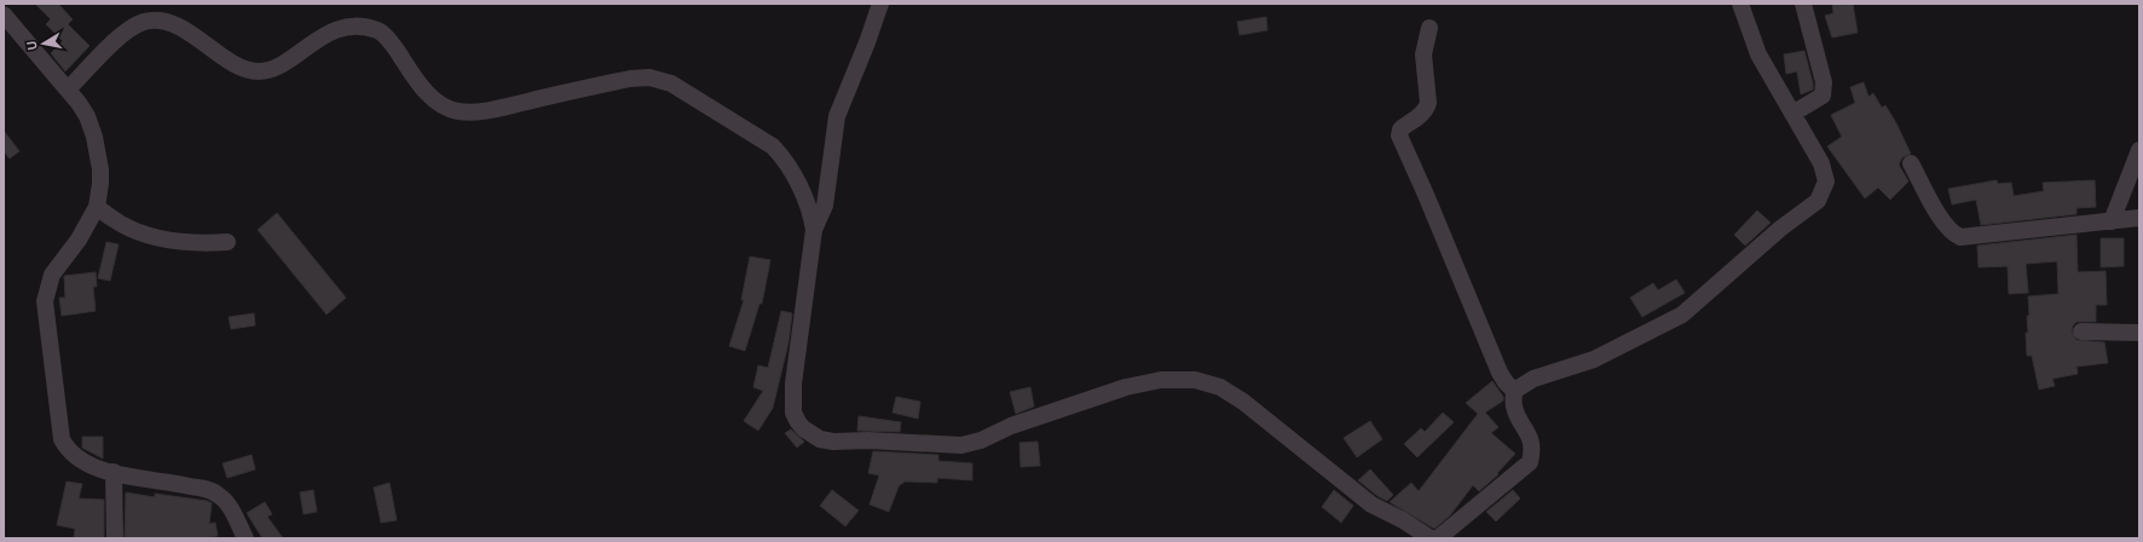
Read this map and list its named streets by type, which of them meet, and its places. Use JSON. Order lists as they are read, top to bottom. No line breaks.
{"north":"left"}
